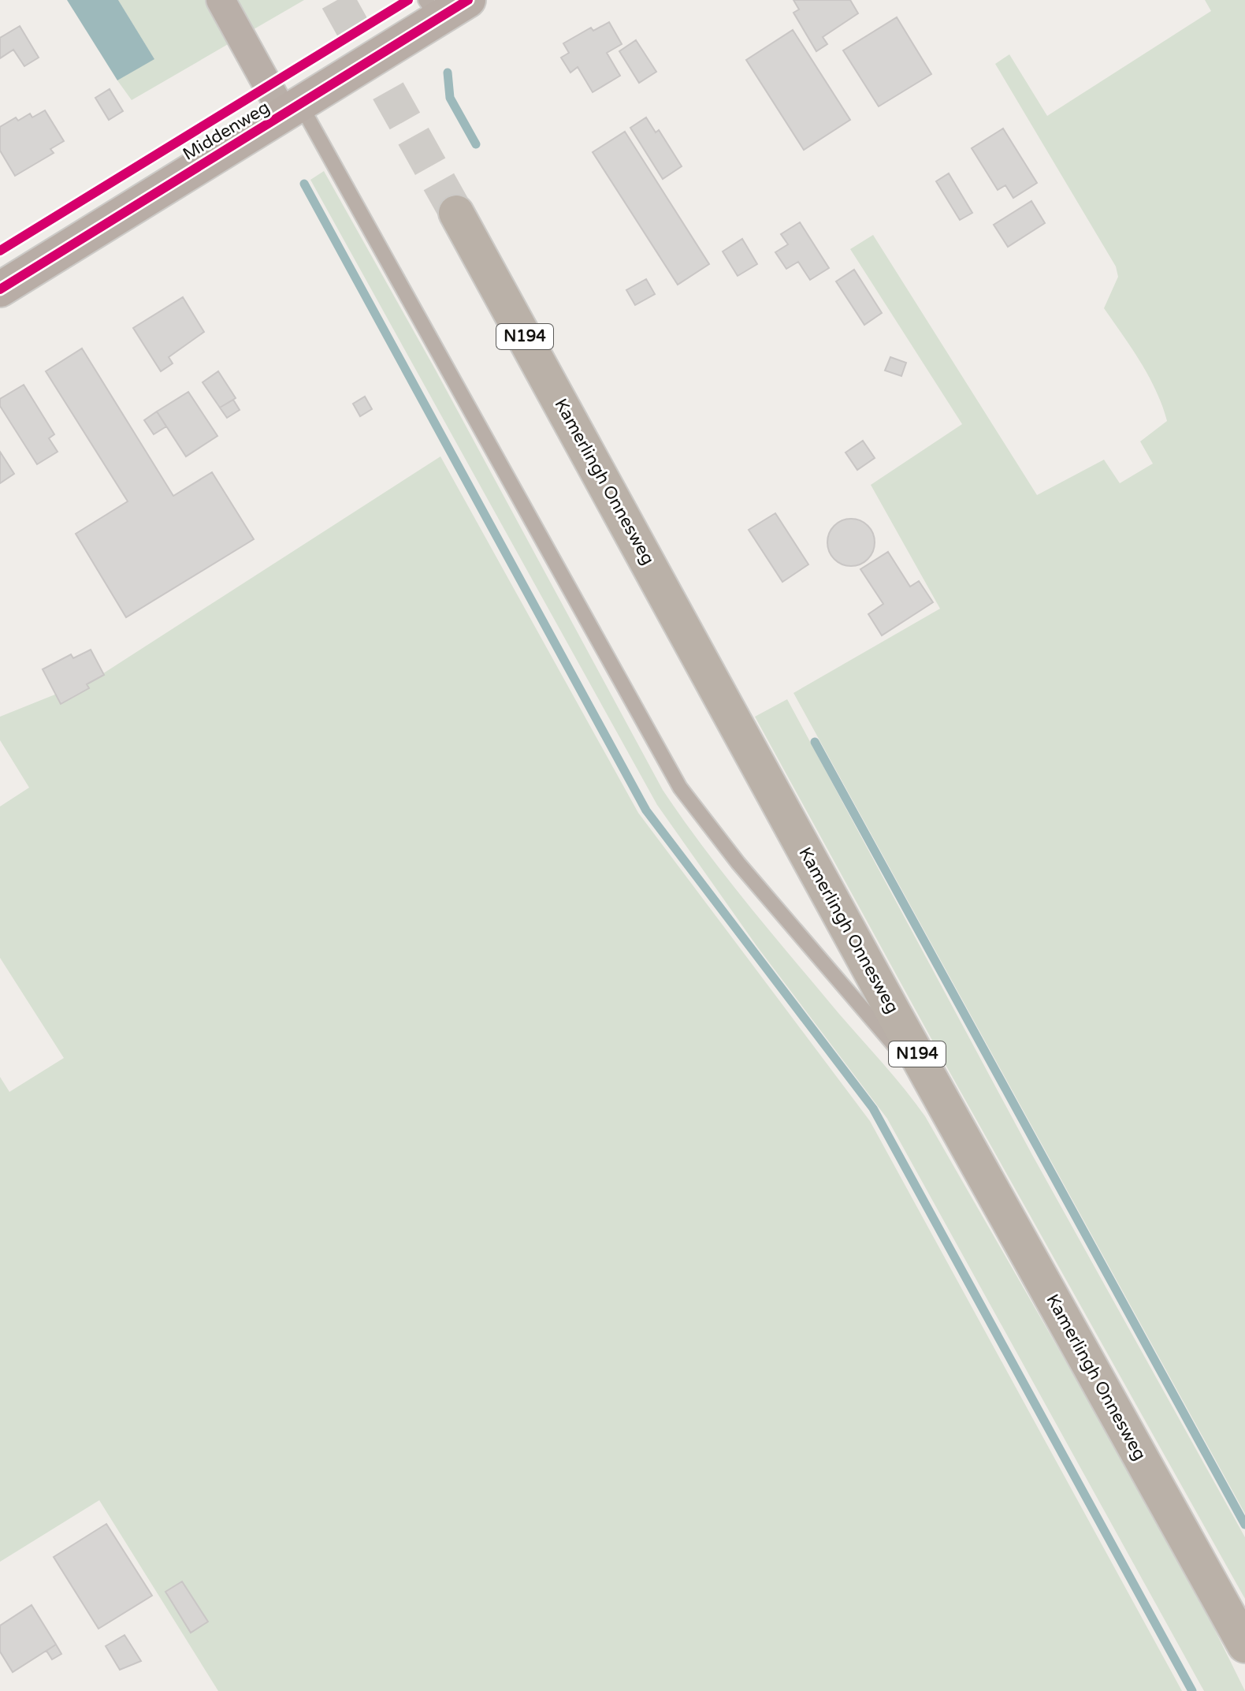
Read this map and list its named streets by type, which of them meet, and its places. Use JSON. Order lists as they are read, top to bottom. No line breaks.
{"streets":{"main road":["N194","Kamerlingh Onnesweg"],"street":["Middenweg"]}}
